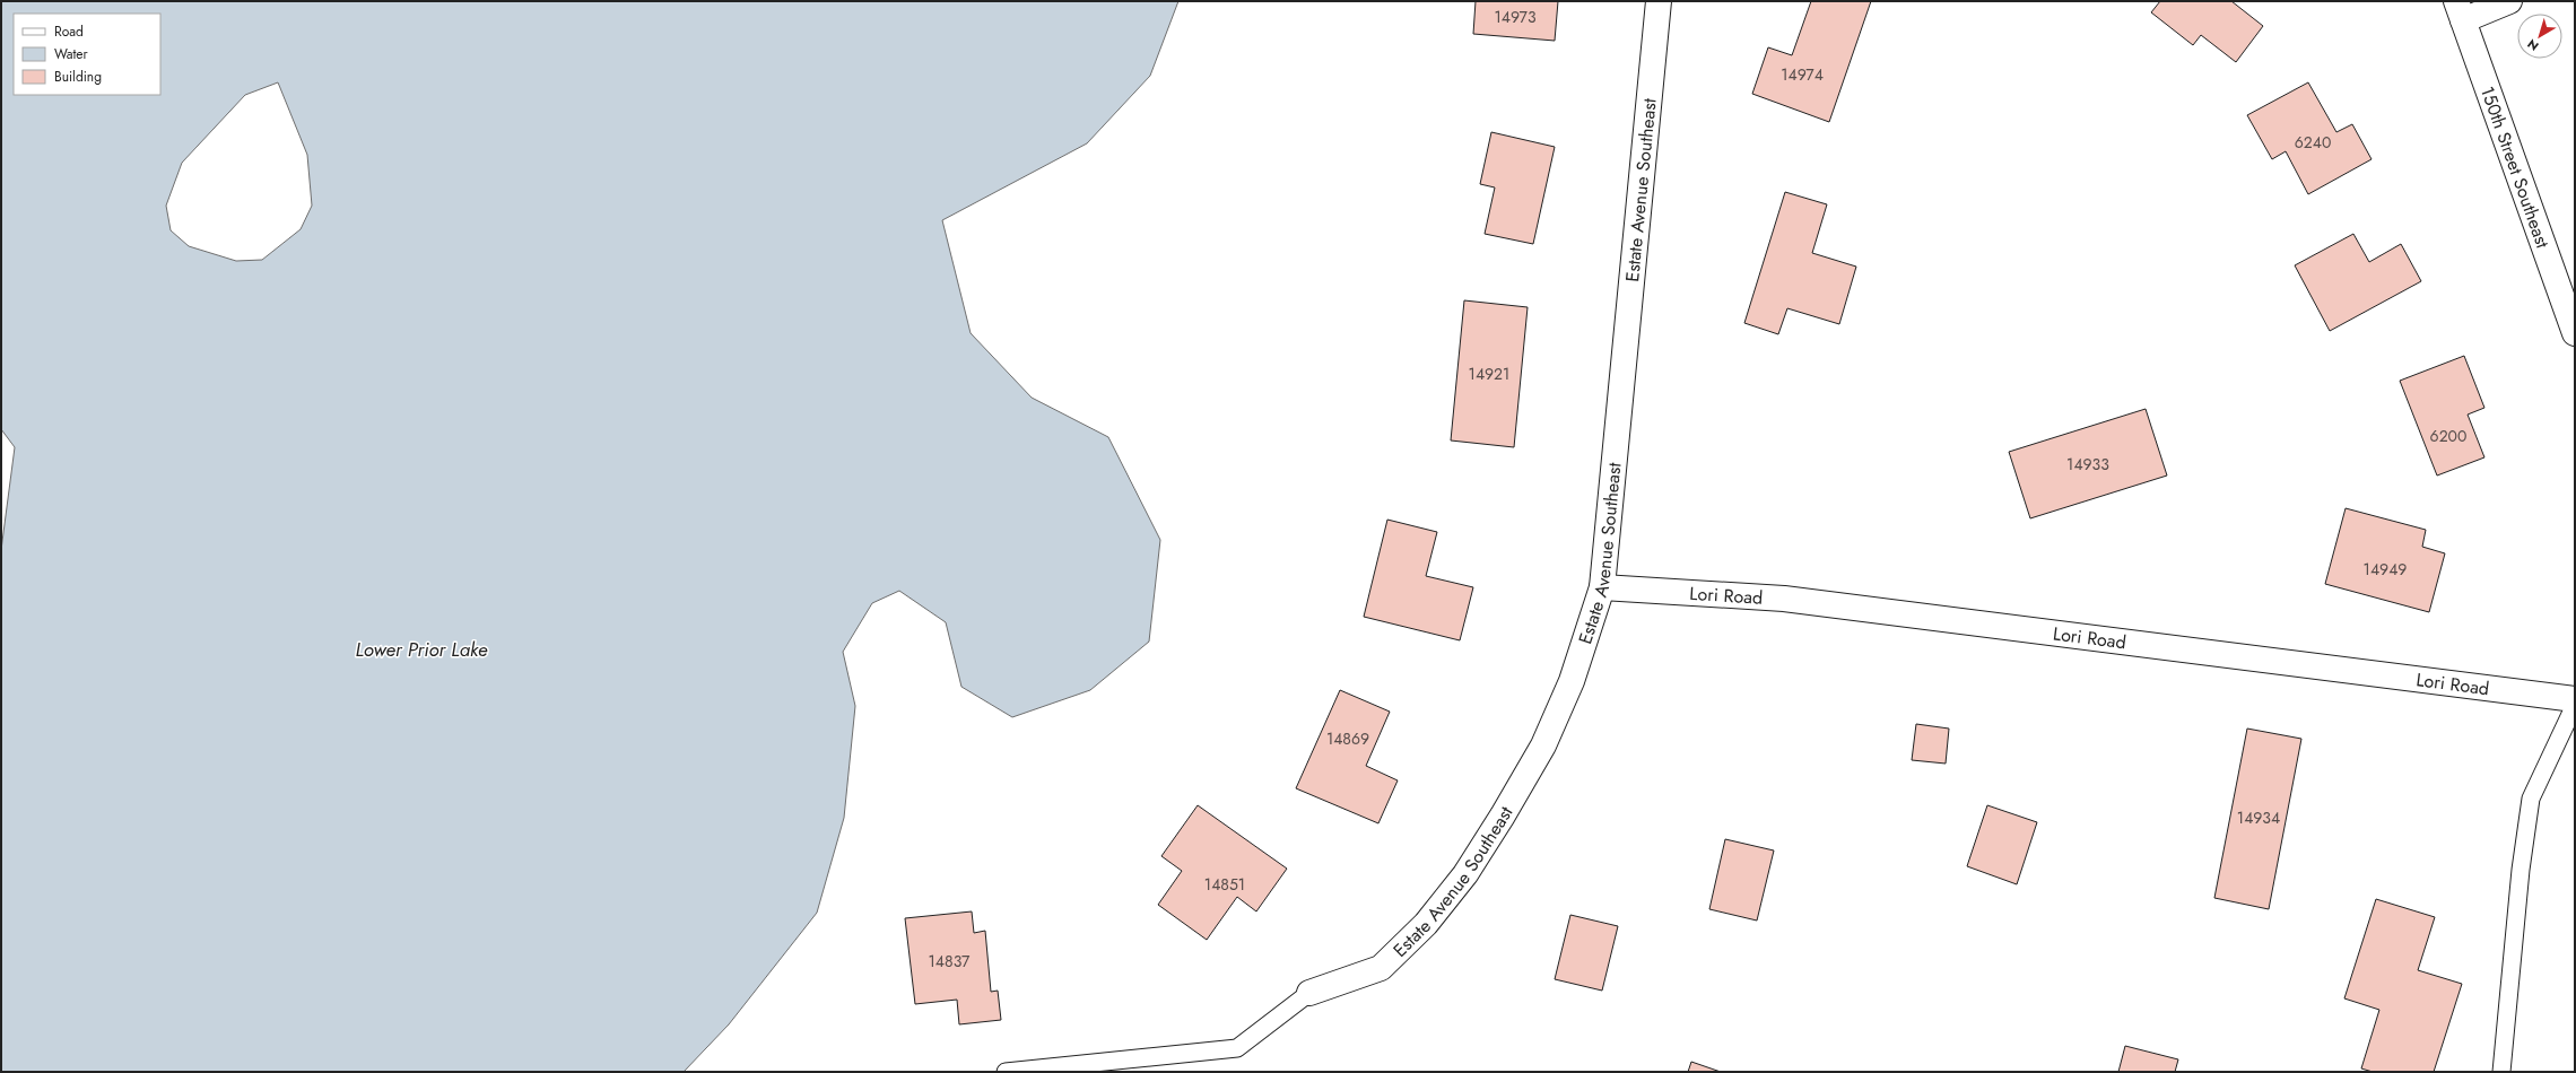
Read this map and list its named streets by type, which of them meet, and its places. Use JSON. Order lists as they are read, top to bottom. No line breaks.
{"streets":{"street":["150th Street Southeast","Estate Avenue Southeast","Lori Road"]},"crossings":[["Estate Avenue Southeast","Lori Road"]],"water":["Lower Prior Lake"],"house_numbers":["14973","14974","6240","14921","6200","14933","14949","14869","14934","14851","14837"],"legend":["Road","Water","Building"],"north":"bottom left"}
